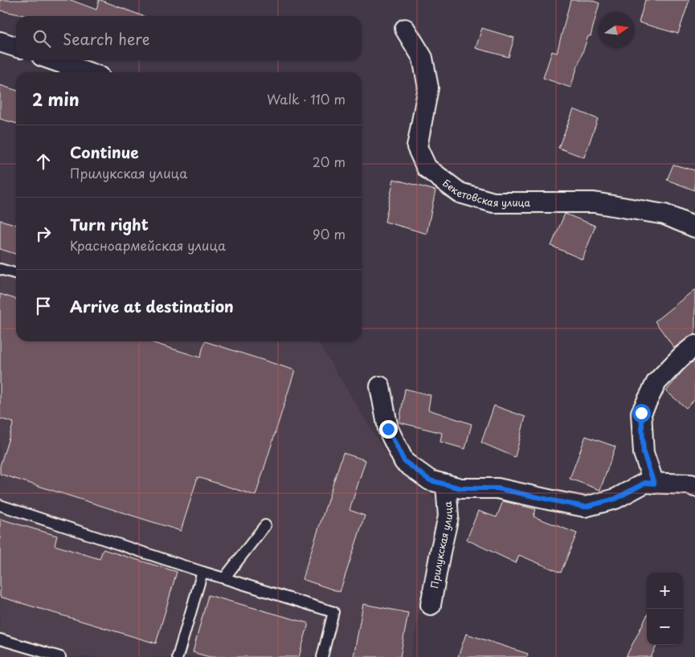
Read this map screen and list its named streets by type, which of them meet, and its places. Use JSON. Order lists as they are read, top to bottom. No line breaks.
{"streets":{"street":["Бекетовская улица","Прилукская улица"]},"north":"right","page":{"search":"Search here","heading":["2 min","Walk · 110 m"],"list":[["Continue","Прилукская улица","20 m"],["Turn right","Красноармейская улица","90 m"],"Arrive at destination"],"map_buttons":["+","−"]}}
